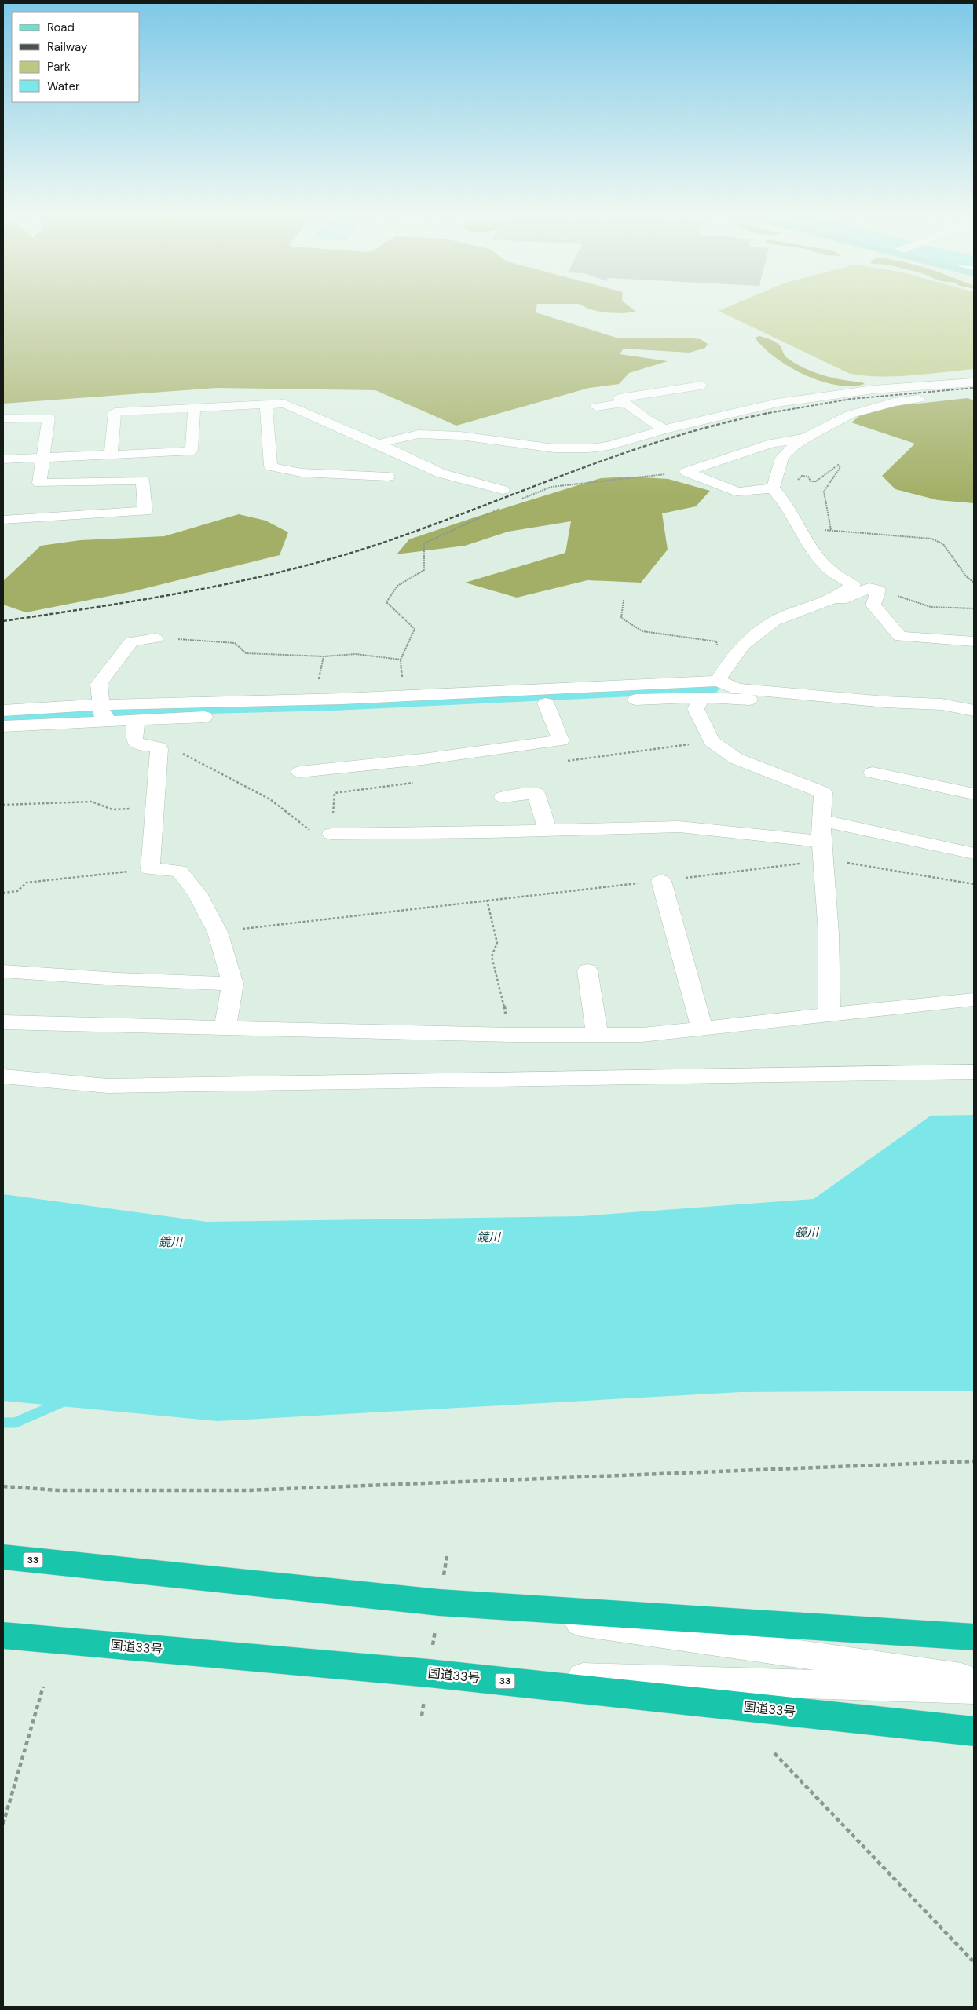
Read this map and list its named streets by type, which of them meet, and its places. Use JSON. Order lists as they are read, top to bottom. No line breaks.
{"streets":{"highway":["33","国道33号"]},"water":["鏡川"],"legend":["Road","Railway","Park","Water"]}
